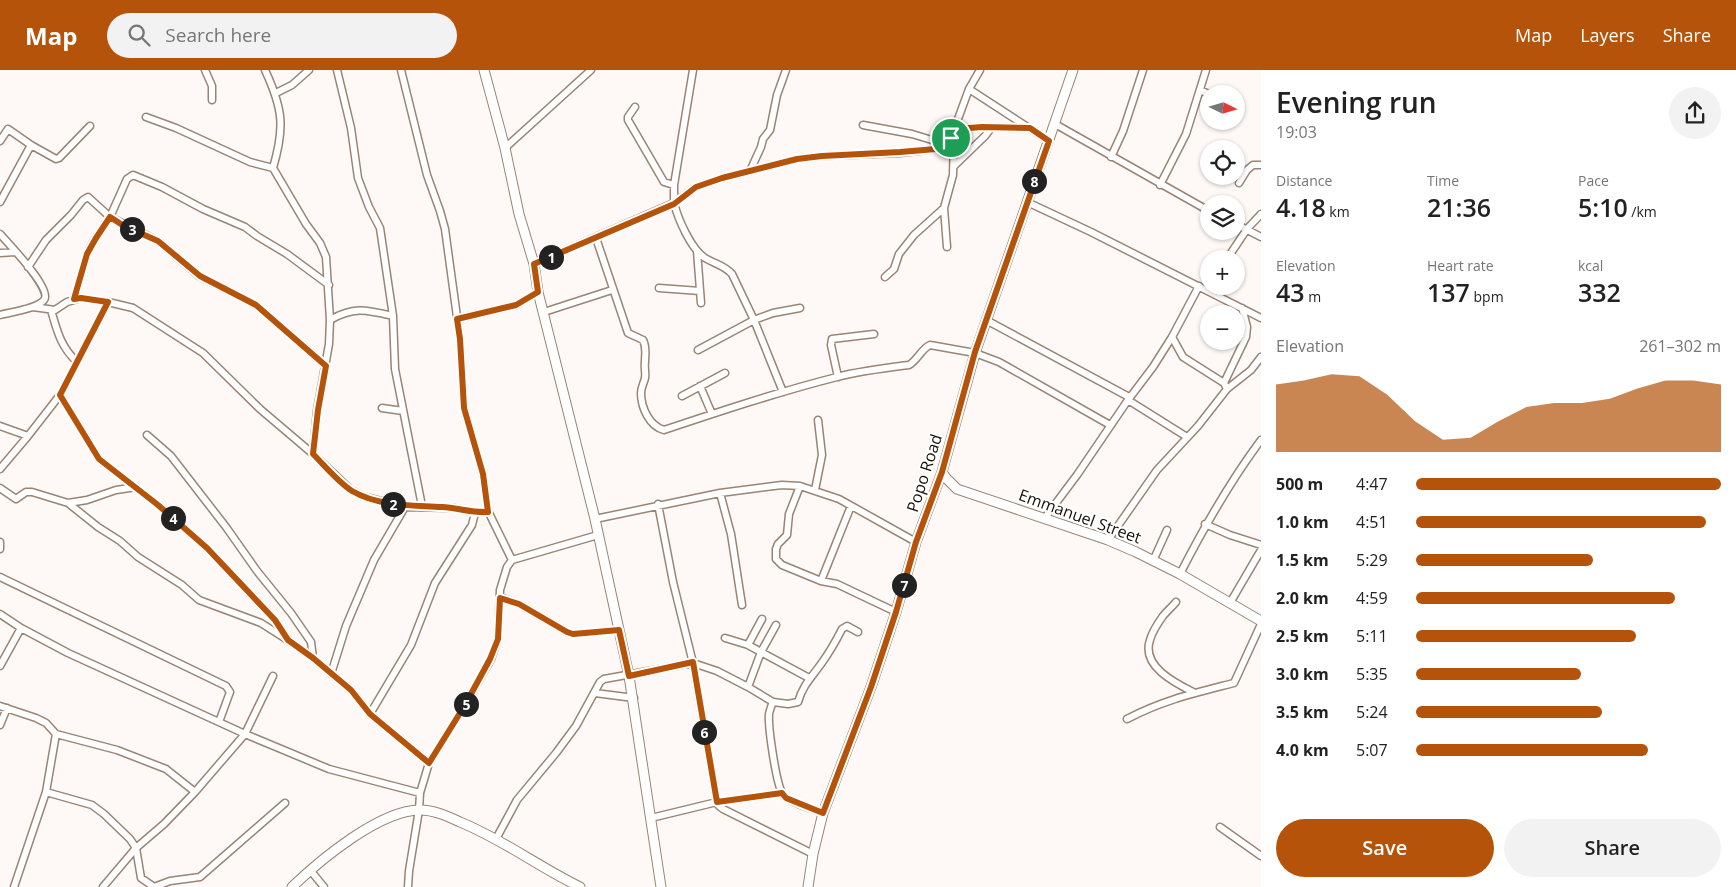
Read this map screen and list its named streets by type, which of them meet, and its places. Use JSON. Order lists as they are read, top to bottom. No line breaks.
{"streets":{"main road":["Popo Road","Emmanuel Street"]},"crossings":[["Popo Road","Emmanuel Street"]],"north":"right","page":{"header":"Map","search":"Search here","nav":["Map","Layers","Share"],"heading":["Evening run","19:03"],"map_buttons":["+","−"],"stats":[["Distance","4.18 km"],["Time","21:36"],["Pace","5:10 /km"],["Elevation","43 m"],["Heart rate","137 bpm"],["kcal","332"]],"pins":["8","3","1","2","4","7","5","6"],"chart":["Elevation","261–302 m"],"list":[{"name":"500 m","note":"4:47"},{"name":"1.0 km","note":"4:51"},{"name":"1.5 km","note":"5:29"},{"name":"2.0 km","note":"4:59"},{"name":"2.5 km","note":"5:11"},{"name":"3.0 km","note":"5:35"},{"name":"3.5 km","note":"5:24"},{"name":"4.0 km","note":"5:07"}],"buttons":["Save","Share"]}}
